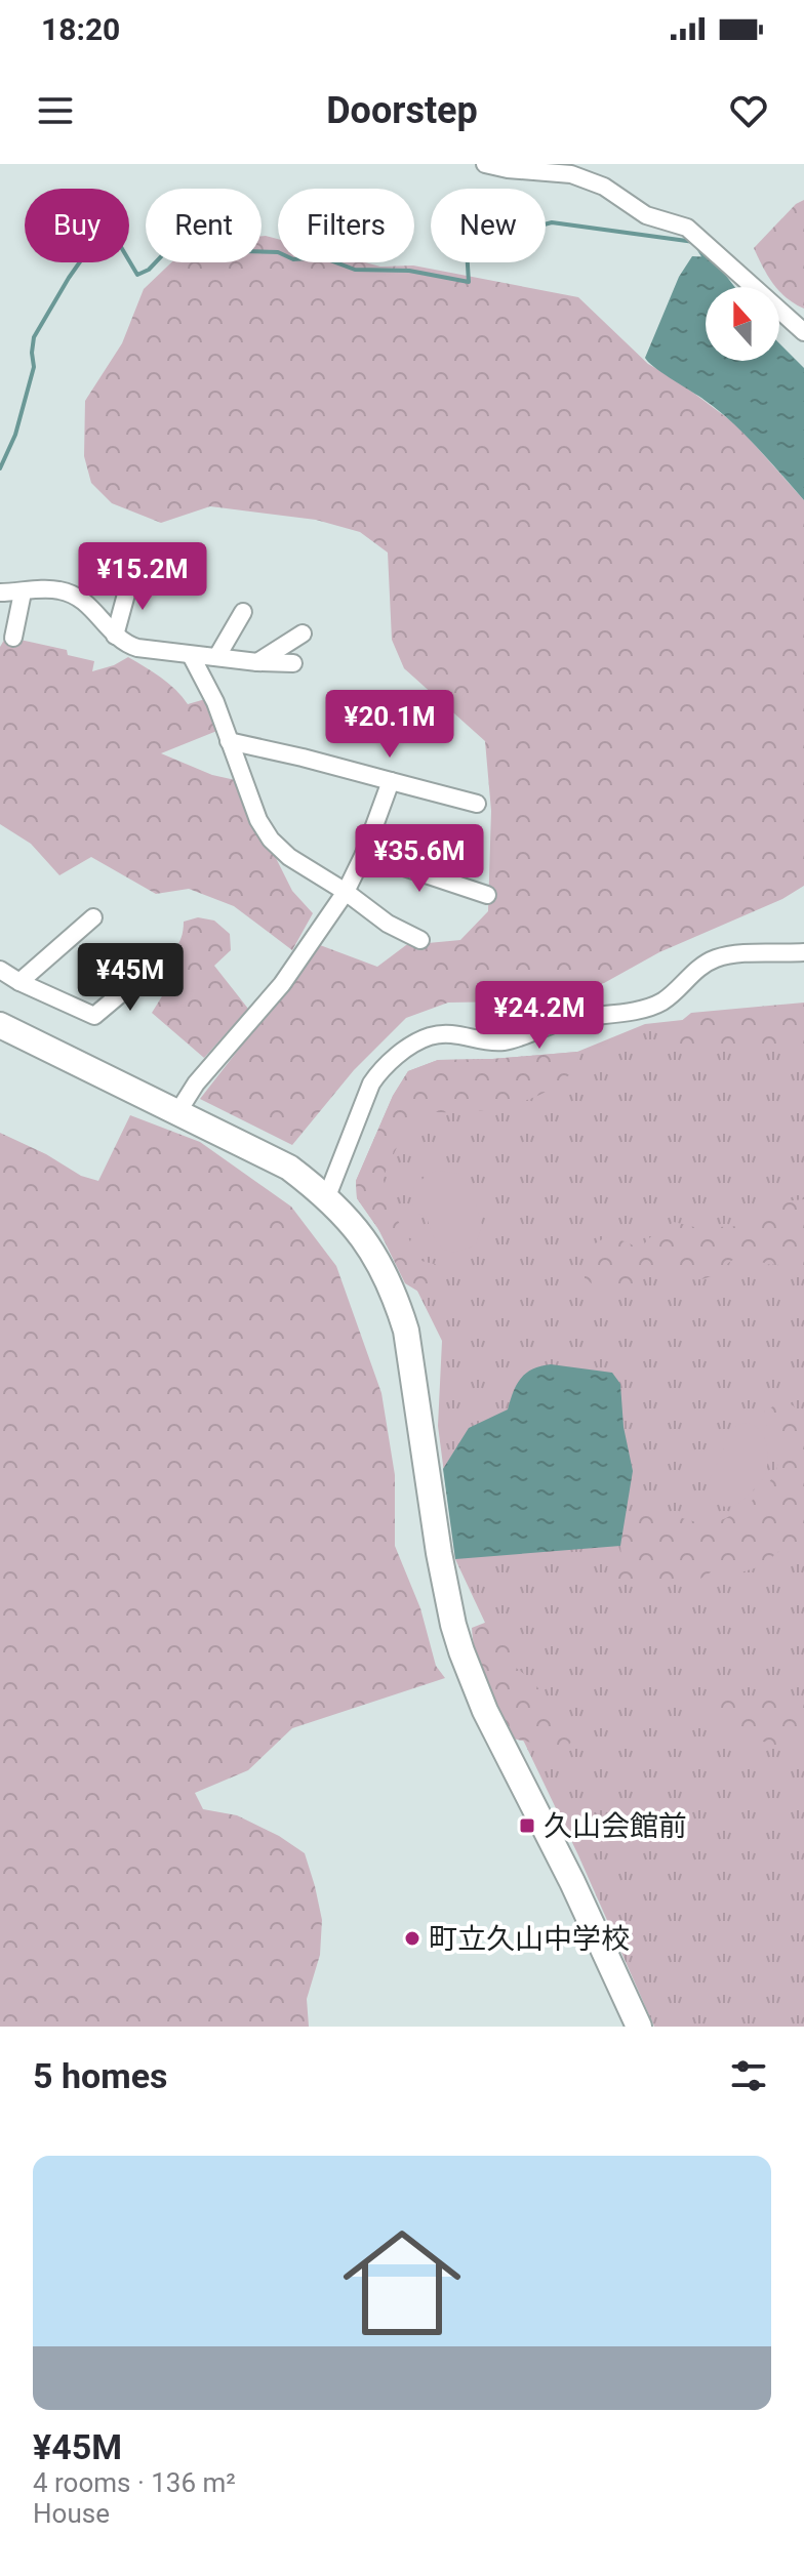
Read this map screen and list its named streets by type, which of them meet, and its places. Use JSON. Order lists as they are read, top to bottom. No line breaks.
{"places":{"transit":["久山会館前"],"other":["町立久山中学校"]},"north":"top","page":{"status":"18:20","header":"Doorstep","chip":["Buy","Rent","Filters","New"],"price":["¥15.2M","¥20.1M","¥35.6M","¥45M","¥24.2M"],"heading":"5 homes","list":[{"name":"¥45M","note":"4 rooms · 136 m² · House"}]}}
